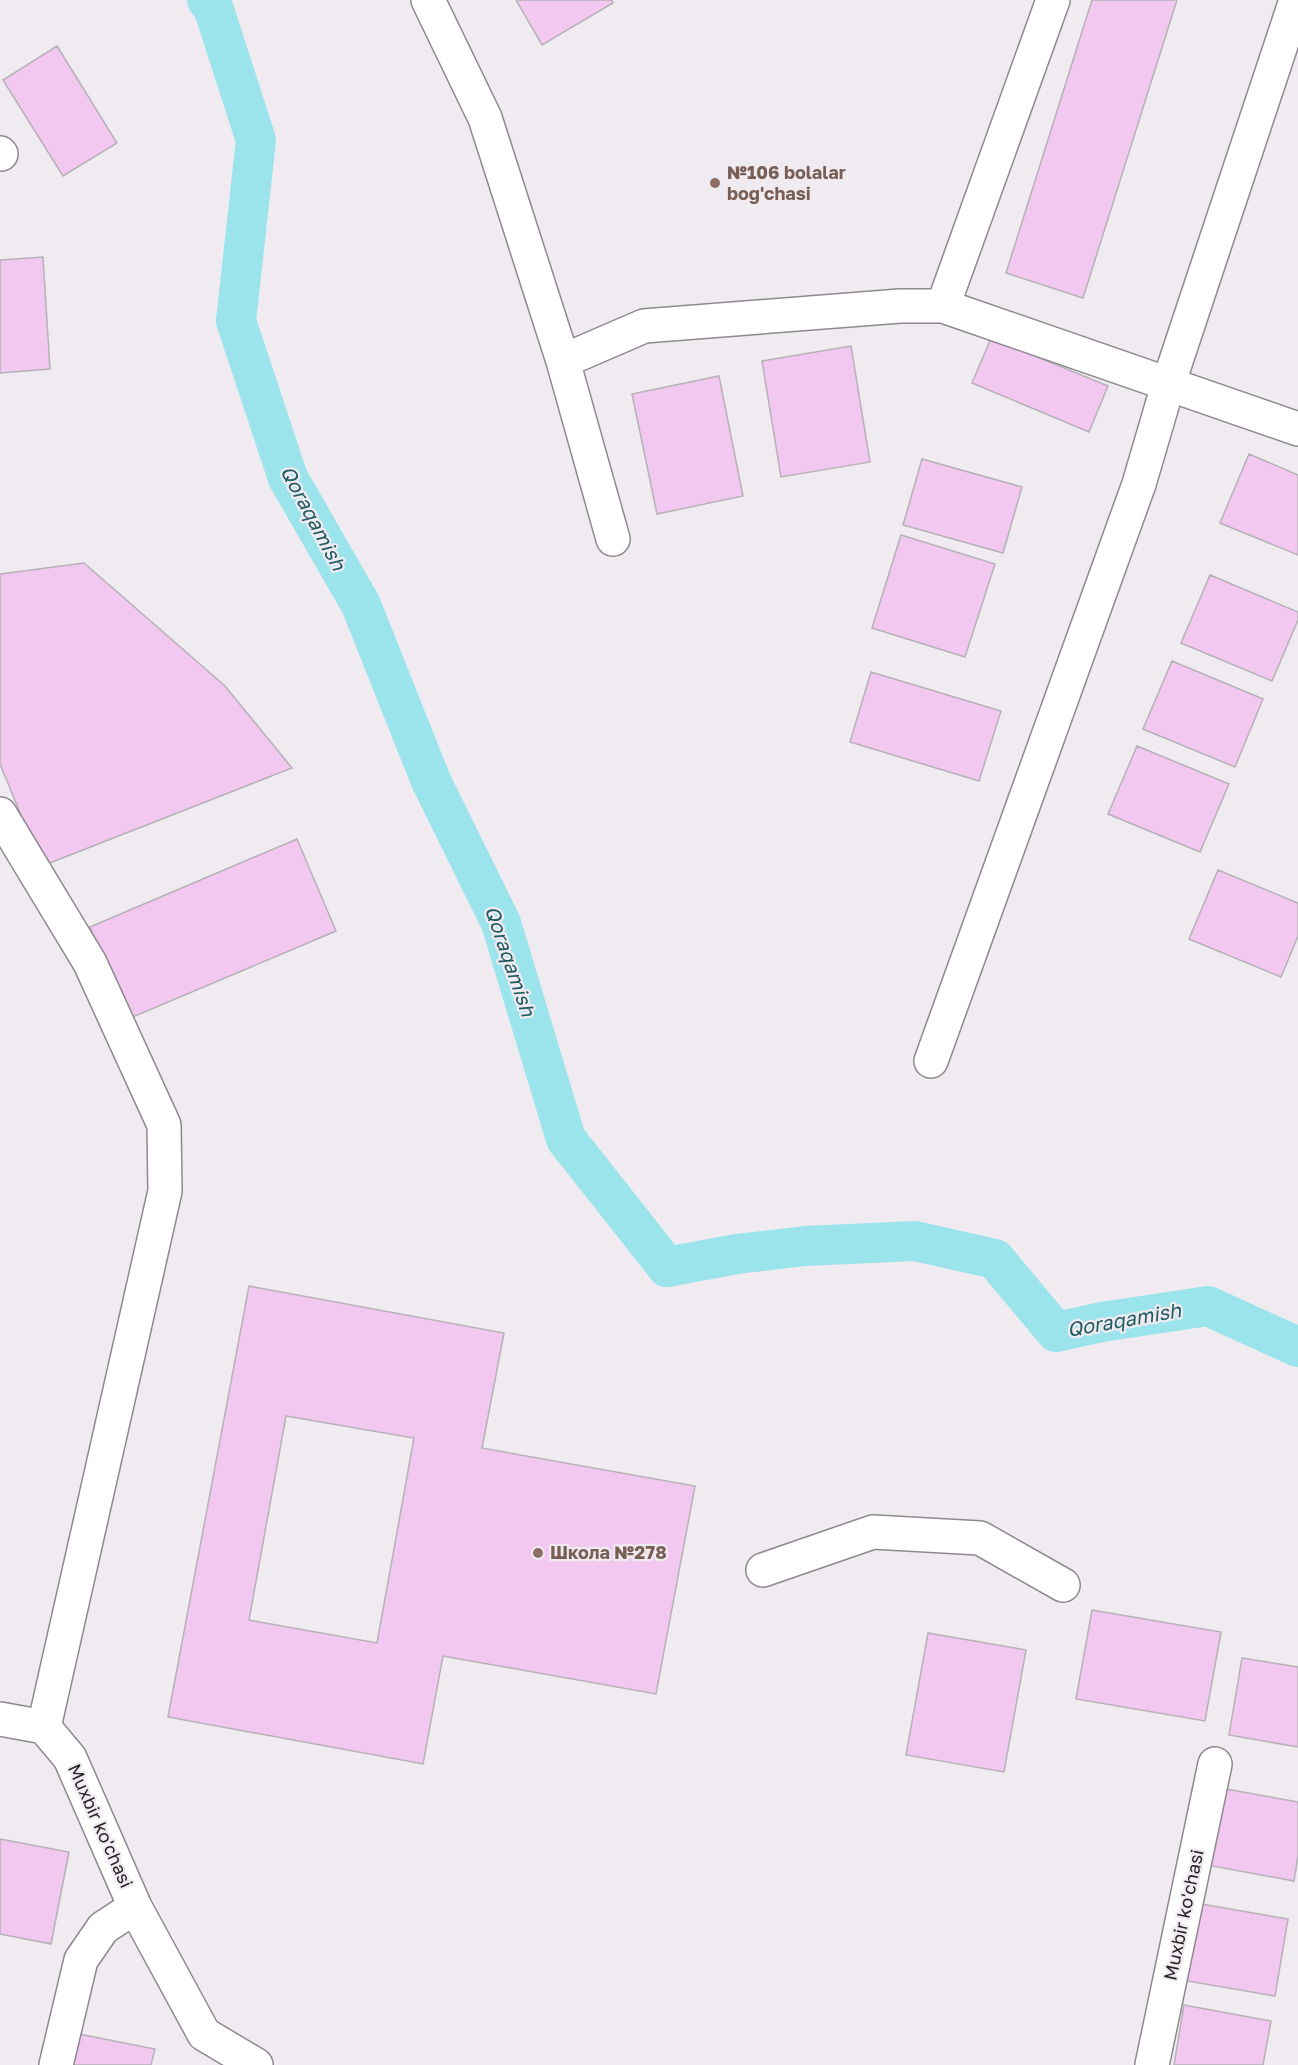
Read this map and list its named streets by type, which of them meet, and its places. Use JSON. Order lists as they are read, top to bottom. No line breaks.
{"streets":{"street":["Muxbir ko'chasi"]},"water":["Qoraqamish"],"places":["№106 bolalar bog'chasi","Школа №278"]}
